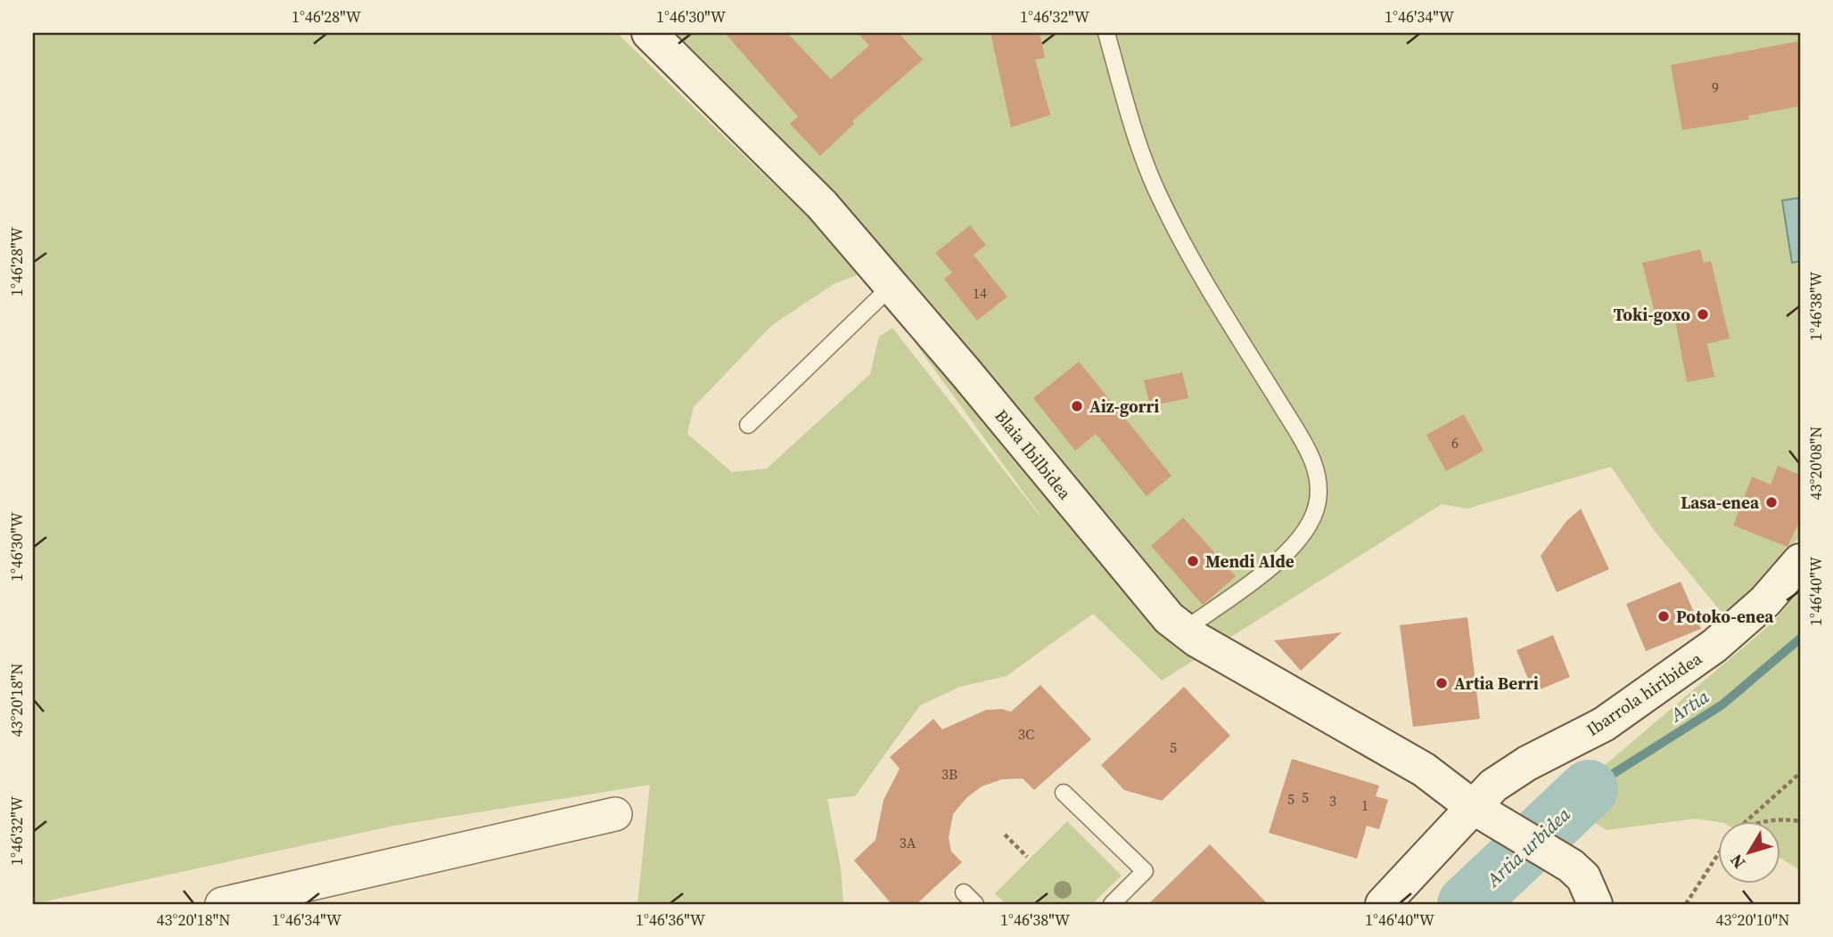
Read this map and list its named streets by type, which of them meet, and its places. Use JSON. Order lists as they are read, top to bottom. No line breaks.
{"streets":{"street":["Blaia Ibilbidea","Ibarrola hiribidea"]},"crossings":[["Blaia Ibilbidea","Ibarrola hiribidea"]],"water":["Artia","Artia urbidea"],"places":["Toki-goxo","Aiz-gorri","Lasa-enea","Mendi Alde","Potoko-enea","Artia Berri"],"house_numbers":["9","14","6","3C","5","3B","5","5","3","1","3A"],"north":"bottom left","coordinates":["1°46'28\"W","1°46'30\"W","1°46'32\"W","1°46'34\"W","1°46'38\"W","43°20'08\"N","1°46'40\"W","43°20'18\"N","1°46'36\"W","43°20'10\"N"]}
